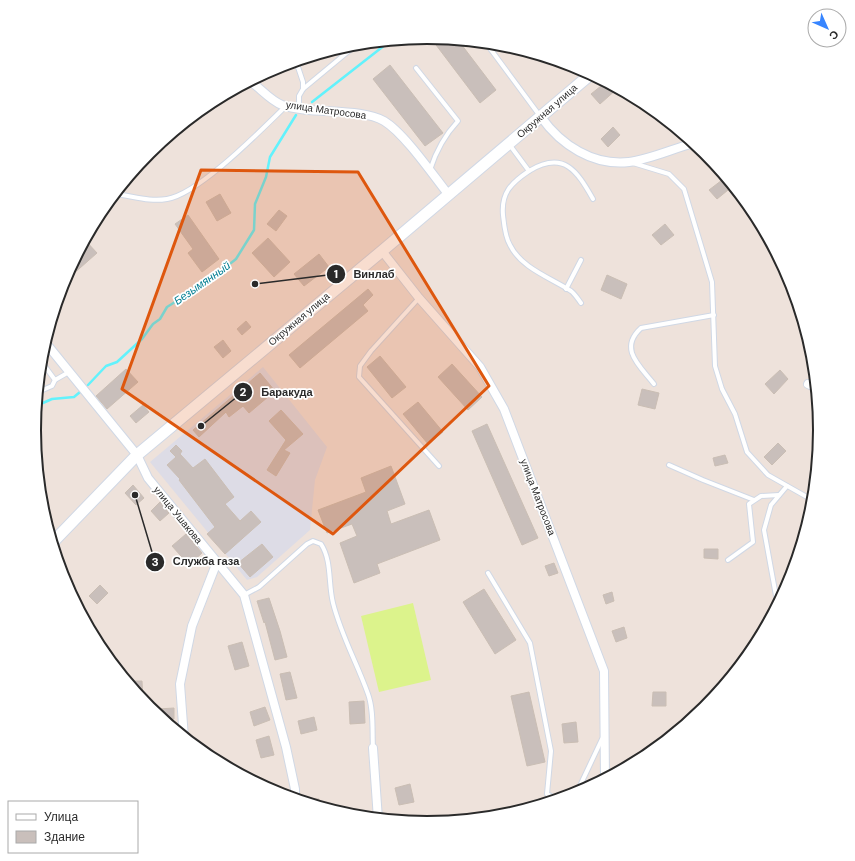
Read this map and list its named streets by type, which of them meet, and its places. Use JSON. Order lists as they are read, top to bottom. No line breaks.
{"streets":{"main road":["Окружная улица"],"street":["улица Матросова","улица Ушакова"]},"crossings":[["улица Матросова","Окружная улица"],["Окружная улица","улица Ушакова"]],"water":["Безымянный"],"places":["Винлаб","Баракуда","Служба газа"],"legend":["Улица","Здание"],"north":"bottom right"}
